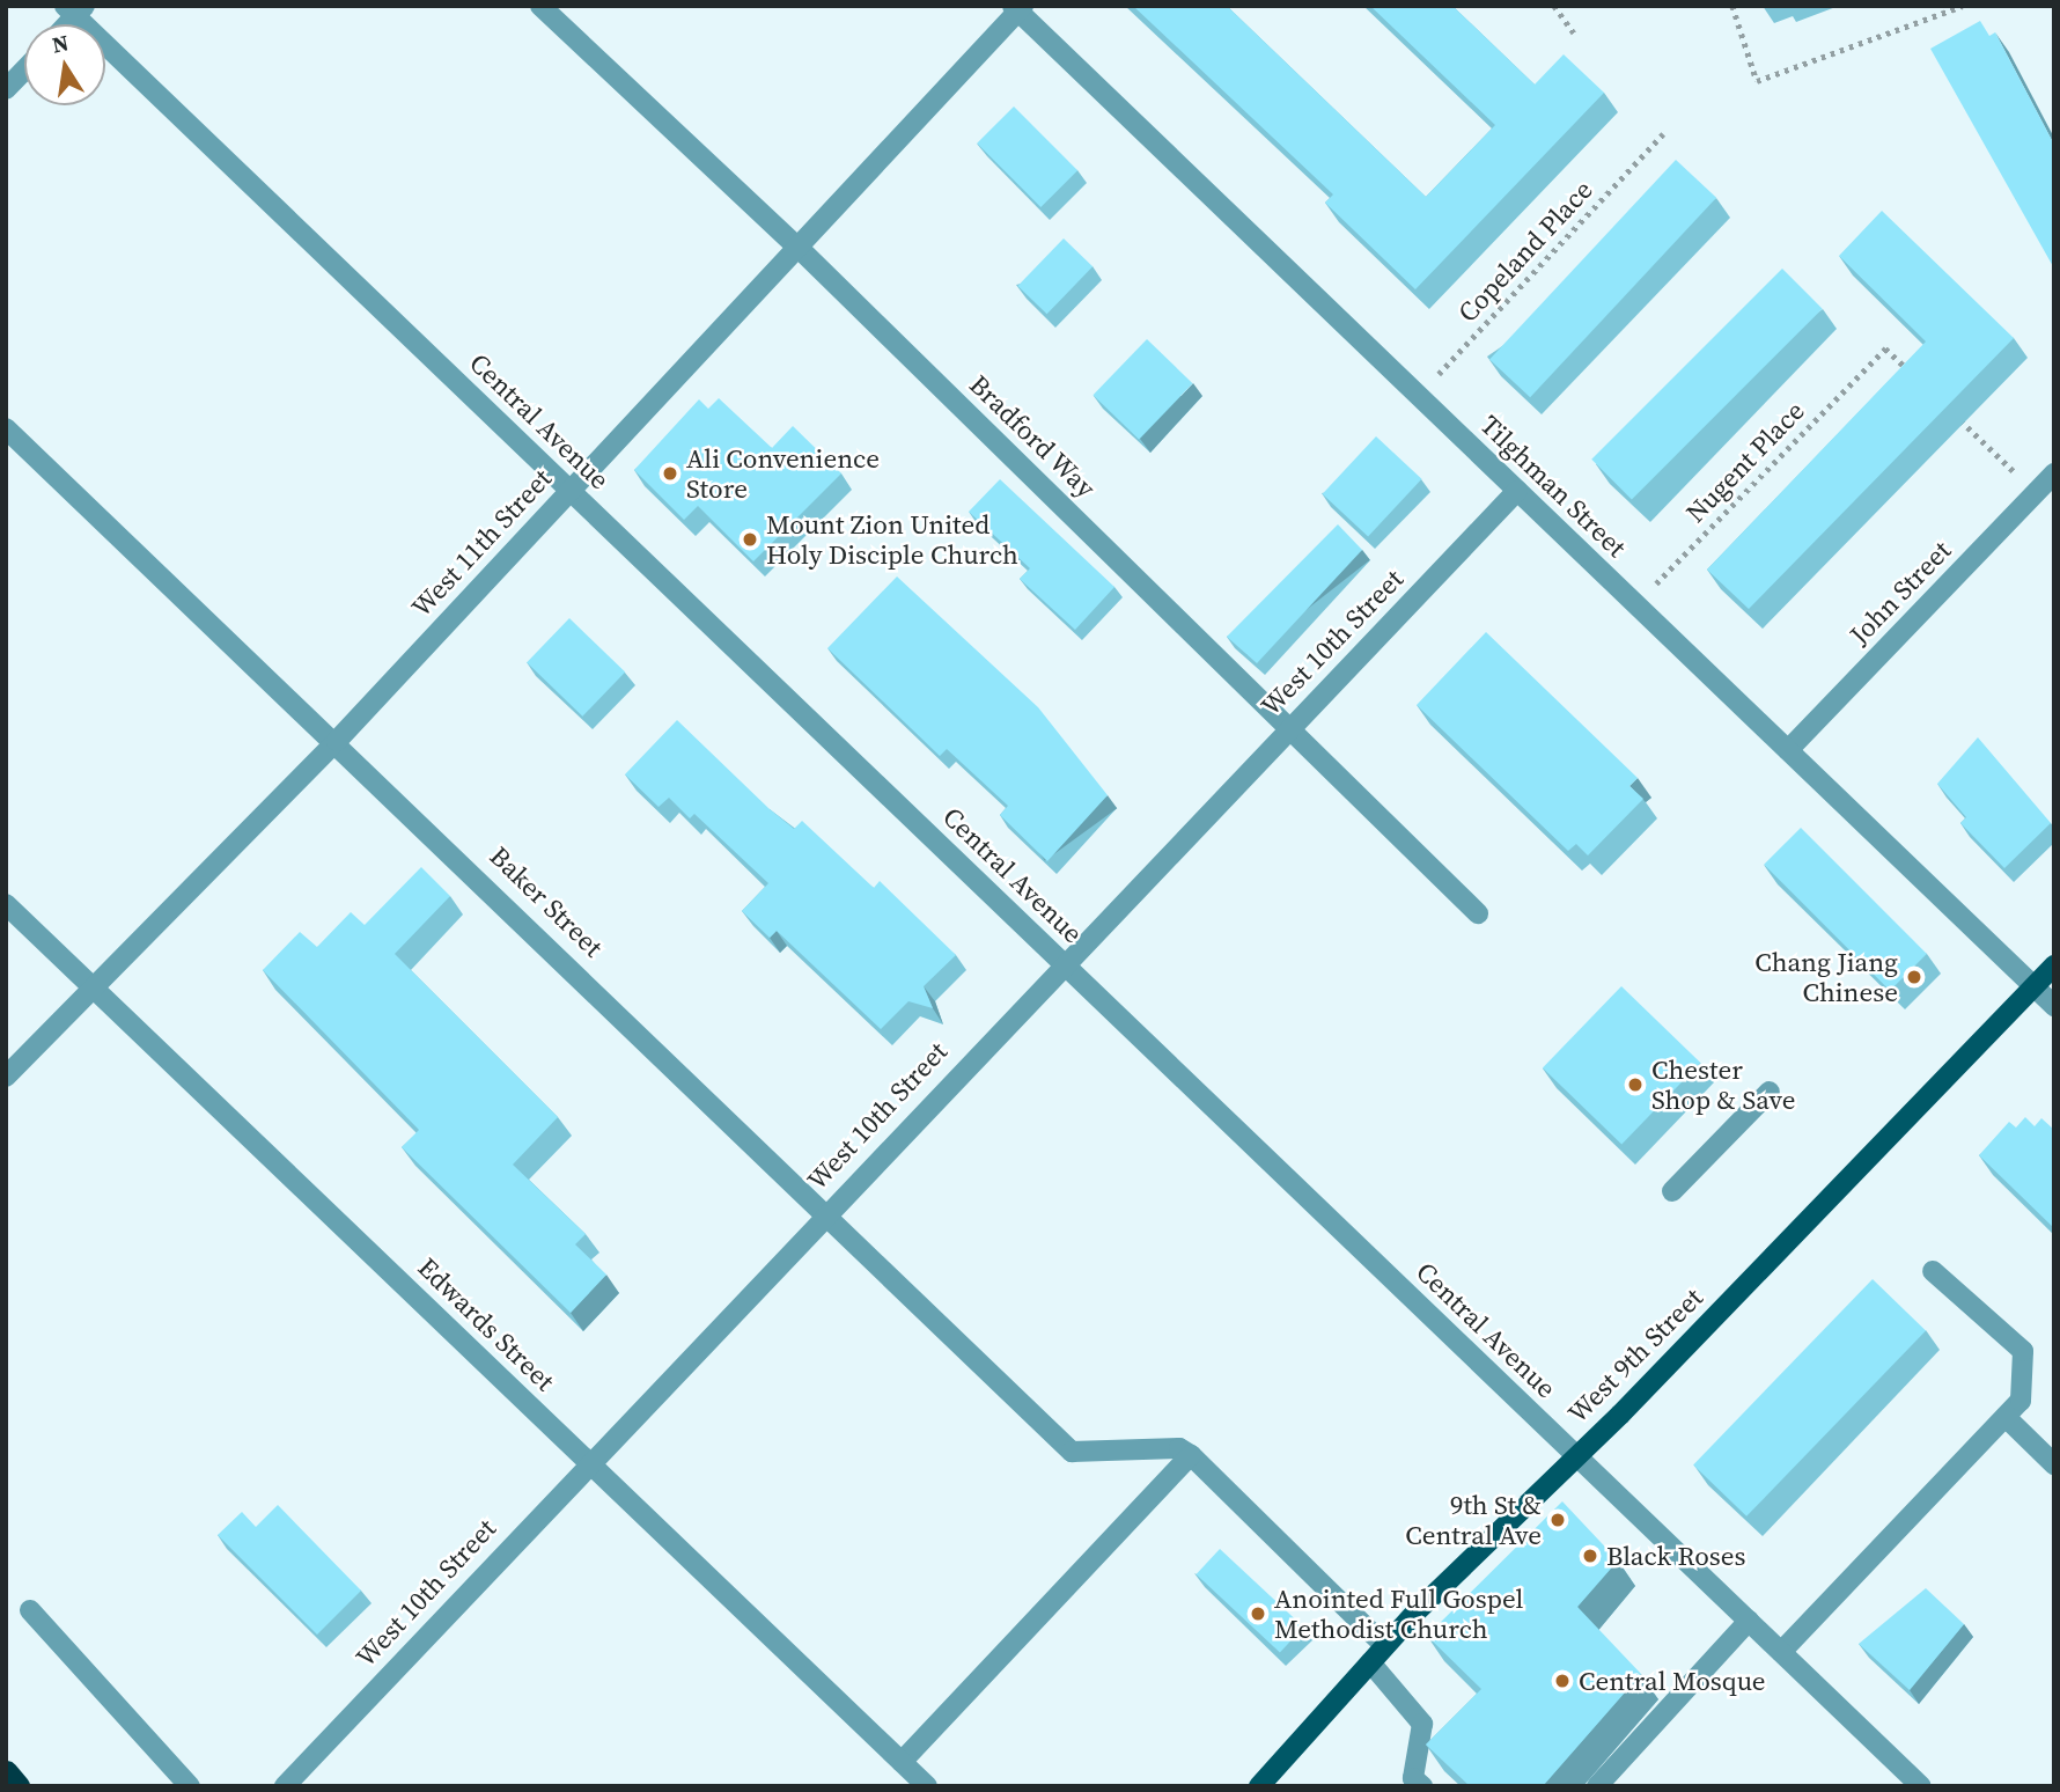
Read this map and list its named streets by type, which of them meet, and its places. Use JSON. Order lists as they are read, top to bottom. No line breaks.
{"streets":{"main road":["West 9th Street"],"street":["Central Avenue","Bradford Way","Tilghman Street","West 11th Street","John Street","West 10th Street","Baker Street","Edwards Street"],"path":["Copeland Place","Nugent Place"]},"crossings":[["Copeland Place","Tilghman Street"],["Central Avenue","West 11th Street"],["Central Avenue","West 10th Street"],["Central Avenue","West 9th Street"],["Bradford Way","West 11th Street"],["Bradford Way","West 10th Street"],["Nugent Place","Tilghman Street"],["Tilghman Street","West 11th Street"],["Tilghman Street","John Street"],["Tilghman Street","West 10th Street"],["Tilghman Street","West 9th Street"],["West 11th Street","Baker Street"],["West 11th Street","Edwards Street"],["West 10th Street","Baker Street"],["West 10th Street","Edwards Street"]],"places":["Ali Convenience Store","Mount Zion United Holy Disciple Church","Chang Jiang Chinese","Chester Shop & Save","9th St & Central Ave","Black Roses","Anointed Full Gospel Methodist Church","Central Mosque"],"north":"top"}
